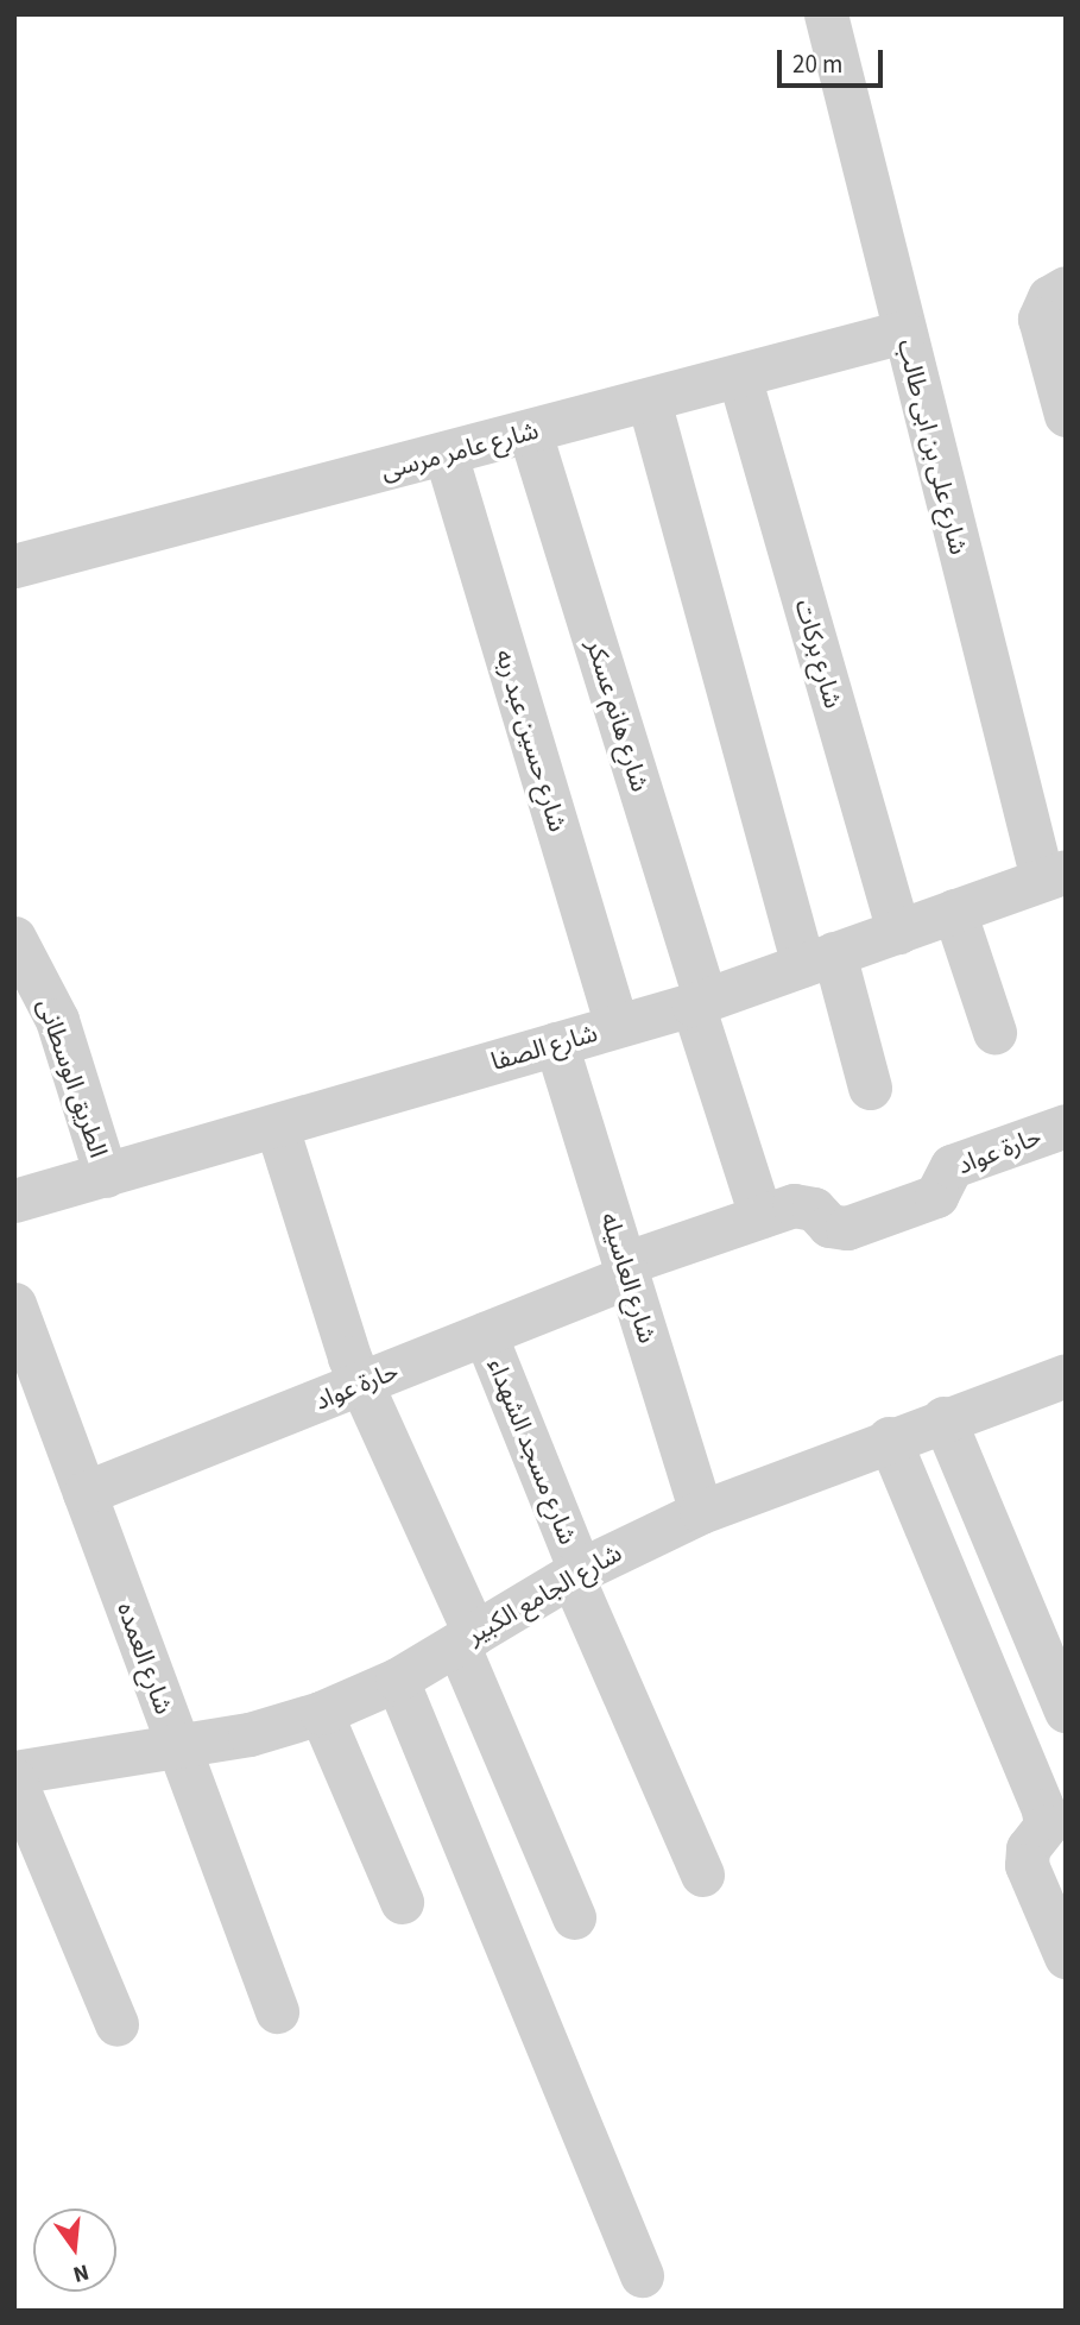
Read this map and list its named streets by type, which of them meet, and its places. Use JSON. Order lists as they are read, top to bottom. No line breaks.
{"streets":{"street":["شارع على بن ابى طالب","شارع عامر مرسى","شارع بركات","شارع هانم عسكر","شارع حسين عبد ربه","شارع الصفا","الطريق الوسطانى","حارة عواد","شارع العاسيله","شارع مسجد الشهداء","شارع الجامع الكبير","شارع العمده"]},"crossings":[["شارع على بن ابى طالب","شارع عامر مرسى"],["شارع على بن ابى طالب","شارع الصفا"],["شارع عامر مرسى","شارع بركات"],["شارع عامر مرسى","شارع هانم عسكر"],["شارع عامر مرسى","شارع حسين عبد ربه"],["شارع بركات","شارع الصفا"],["شارع هانم عسكر","شارع الصفا"],["شارع هانم عسكر","حارة عواد"],["شارع حسين عبد ربه","شارع الصفا"],["شارع الصفا","الطريق الوسطانى"],["شارع الصفا","شارع العاسيله"],["حارة عواد","شارع العاسيله"],["حارة عواد","شارع مسجد الشهداء"],["حارة عواد","شارع العمده"],["شارع العاسيله","شارع الجامع الكبير"],["شارع مسجد الشهداء","شارع الجامع الكبير"],["شارع الجامع الكبير","شارع العمده"]],"scale_bar":"20 m","north":"bottom"}
